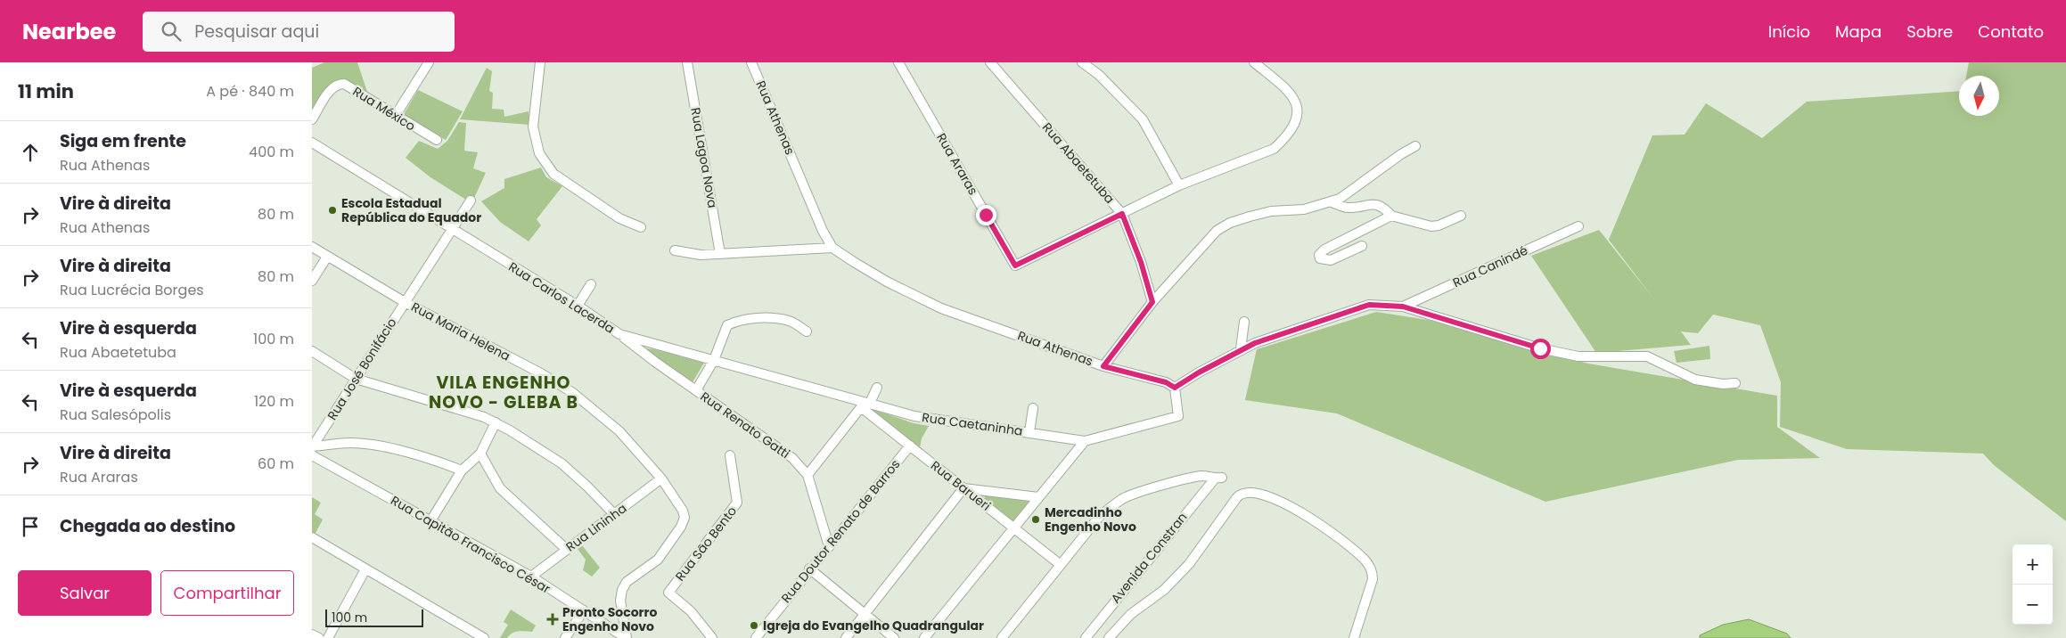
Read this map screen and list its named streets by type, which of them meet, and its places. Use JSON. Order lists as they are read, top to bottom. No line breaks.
{"streets":{"street":["Rua México","Rua Athenas","Rua Lagoa Nova","Rua Abaetetuba","Rua Araras","Rua Canindé","Rua Carlos Lacerda","Rua Maria Helena","Rua José Bonifácio","Rua Caetaninha","Rua Renato Gatti","Rua Barueri","Rua Lininha","Rua Doutor Renato de Barros","Rua São Bento","Rua Capitão Francisco César","Avenida Constran"]},"crossings":[["Rua Abaetetuba","Rua Araras"],["Rua Carlos Lacerda","Rua José Bonifácio"],["Rua Carlos Lacerda","Rua Caetaninha"],["Rua Carlos Lacerda","Rua Renato Gatti"],["Rua Carlos Lacerda","Rua Barueri"],["Rua Maria Helena","Rua José Bonifácio"],["Rua Maria Helena","Rua Lininha"],["Rua Maria Helena","Rua Capitão Francisco César"],["Rua José Bonifácio","Rua Capitão Francisco César"],["Rua Caetaninha","Rua Barueri"],["Rua Renato Gatti","Rua Doutor Renato de Barros"],["Rua Barueri","Rua Doutor Renato de Barros"],["Rua Barueri","Avenida Constran"],["Rua Lininha","Rua Capitão Francisco César"]],"districts":["VILA ENGENHO NOVO - GLEBA B"],"places":{"other":["Escola Estadual República do Equador","Mercadinho Engenho Novo","Igreja do Evangelho Quadrangular"],"health":["Pronto Socorro Engenho Novo"]},"scale_bar":"100 m","north":"bottom","page":{"header":"Nearbee","search":"Pesquisar aqui","nav":["Início","Mapa","Sobre","Contato"],"heading":["11 min","A pé · 840 m"],"list":[["Siga em frente","Rua Athenas","400 m"],["Vire à direita","Rua Athenas","80 m"],["Vire à direita","Rua Lucrécia Borges","80 m"],["Vire à esquerda","Rua Abaetetuba","100 m"],["Vire à esquerda","Rua Salesópolis","120 m"],["Vire à direita","Rua Araras","60 m"],"Chegada ao destino"],"map_buttons":["+","−"],"buttons":["Salvar","Compartilhar"],"scale":"100 m"}}
